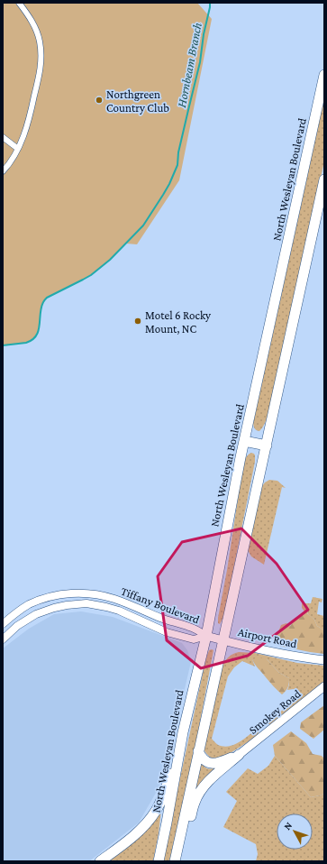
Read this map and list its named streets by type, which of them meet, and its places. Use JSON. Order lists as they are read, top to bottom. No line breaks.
{"streets":{"highway":["North Wesleyan Boulevard"],"main road":["Airport Road","Smokey Road"],"street":["Tiffany Boulevard"]},"crossings":[["North Wesleyan Boulevard","Tiffany Boulevard"],["North Wesleyan Boulevard","Airport Road"],["Tiffany Boulevard","Airport Road"]],"water":["Hornbeam Branch"],"places":["Northgreen Country Club","Motel 6 Rocky Mount, NC"],"north":"top left"}
